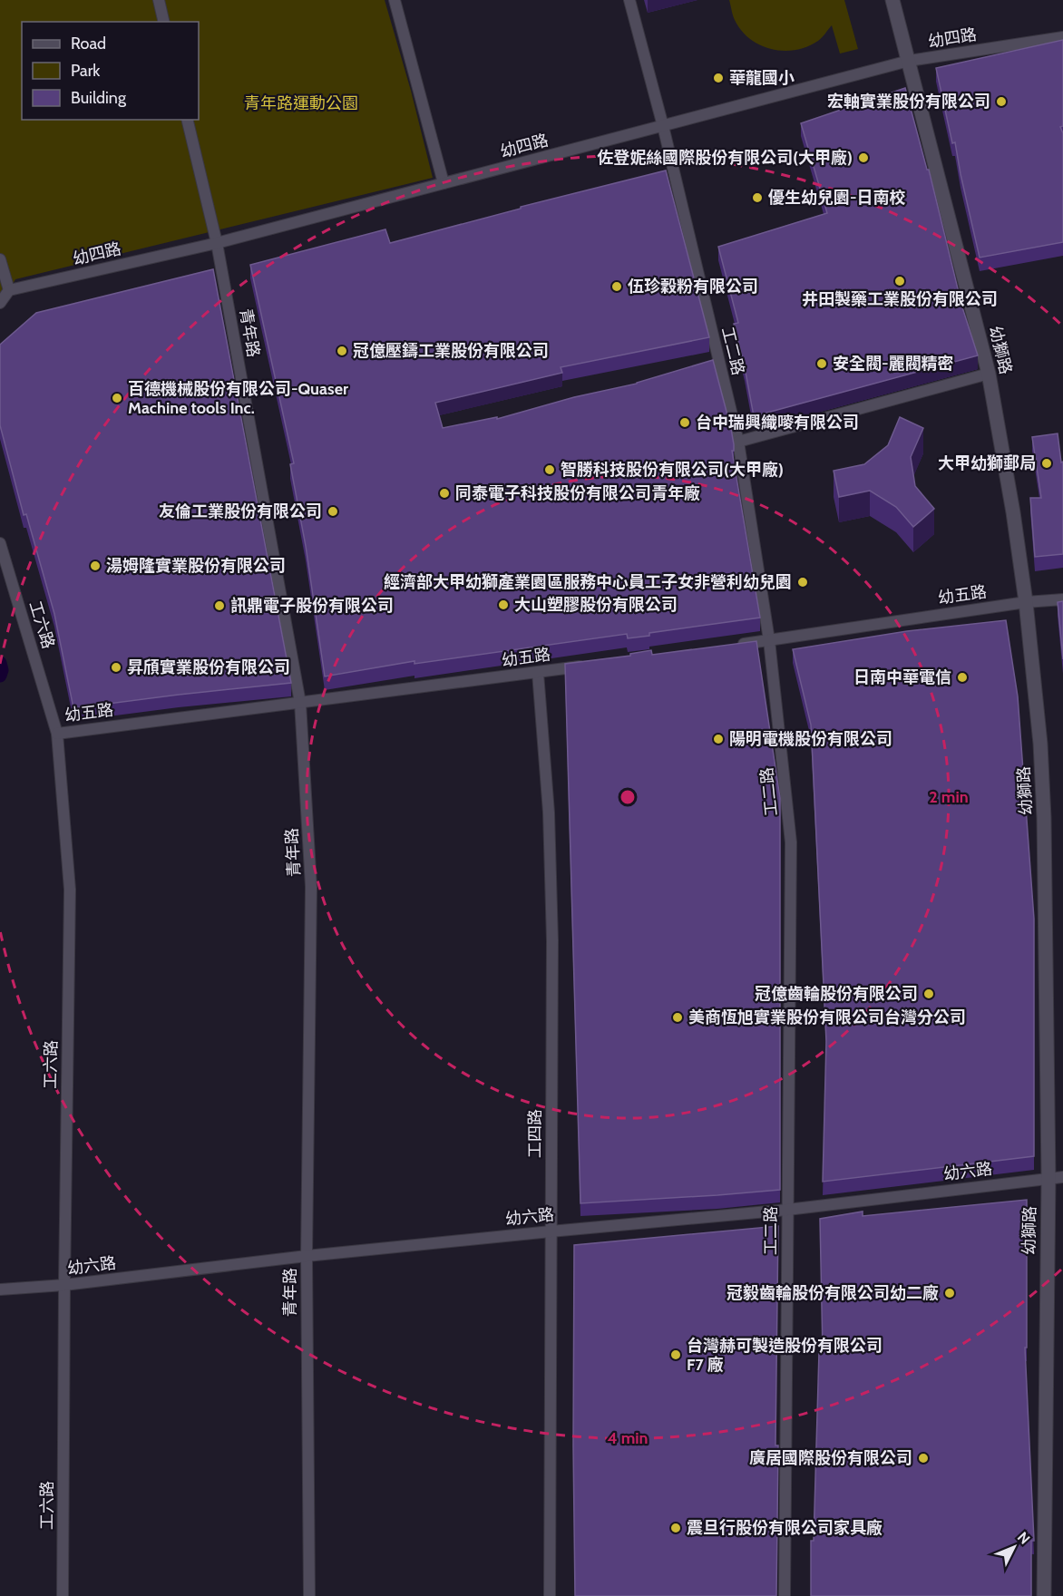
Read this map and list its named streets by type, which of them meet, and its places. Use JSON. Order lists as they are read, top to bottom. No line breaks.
{"streets":{"street":["幼四路","青年路","幼獅路","工二路","幼五路","工六路","工四路","幼六路"]},"crossings":[["幼四路","青年路"],["幼四路","幼獅路"],["幼四路","工二路"],["青年路","幼五路"],["青年路","幼六路"],["幼獅路","幼五路"],["幼獅路","幼六路"],["工二路","幼五路"],["工二路","幼六路"],["幼五路","工六路"],["幼五路","工四路"],["工六路","幼六路"],["工四路","幼六路"]],"parks":["青年路運動公園"],"places":["華龍國小","宏軸實業股份有限公司","佐登妮絲國際股份有限公司(大甲廠)","優生幼兒園-日南校","井田製藥工業股份有限公司","伍珍穀粉有限公司","冠億壓鑄工業股份有限公司","安全閥-麗閥精密","百德機械股份有限公司-Quaser Machine tools Inc.","台中瑞興織嘜有限公司","大甲幼獅郵局","智勝科技股份有限公司(大甲廠)","同泰電子科技股份有限公司青年廠","友倫工業股份有限公司","湯姆隆實業股份有限公司","經濟部大甲幼獅產業園區服務中心員工子女非營利幼兒園","大山塑膠股份有限公司","訊鼎電子股份有限公司","昇頎實業股份有限公司","日南中華電信","陽明電機股份有限公司","冠億齒輪股份有限公司","美商恆旭實業股份有限公司台灣分公司","冠毅齒輪股份有限公司幼二廠","台灣赫可製造股份有限公司 F7 廠","廣居國際股份有限公司","震旦行股份有限公司家具廠"],"legend":["Road","Park","Building"],"north":"top right","rings":["2 min","4 min"]}
